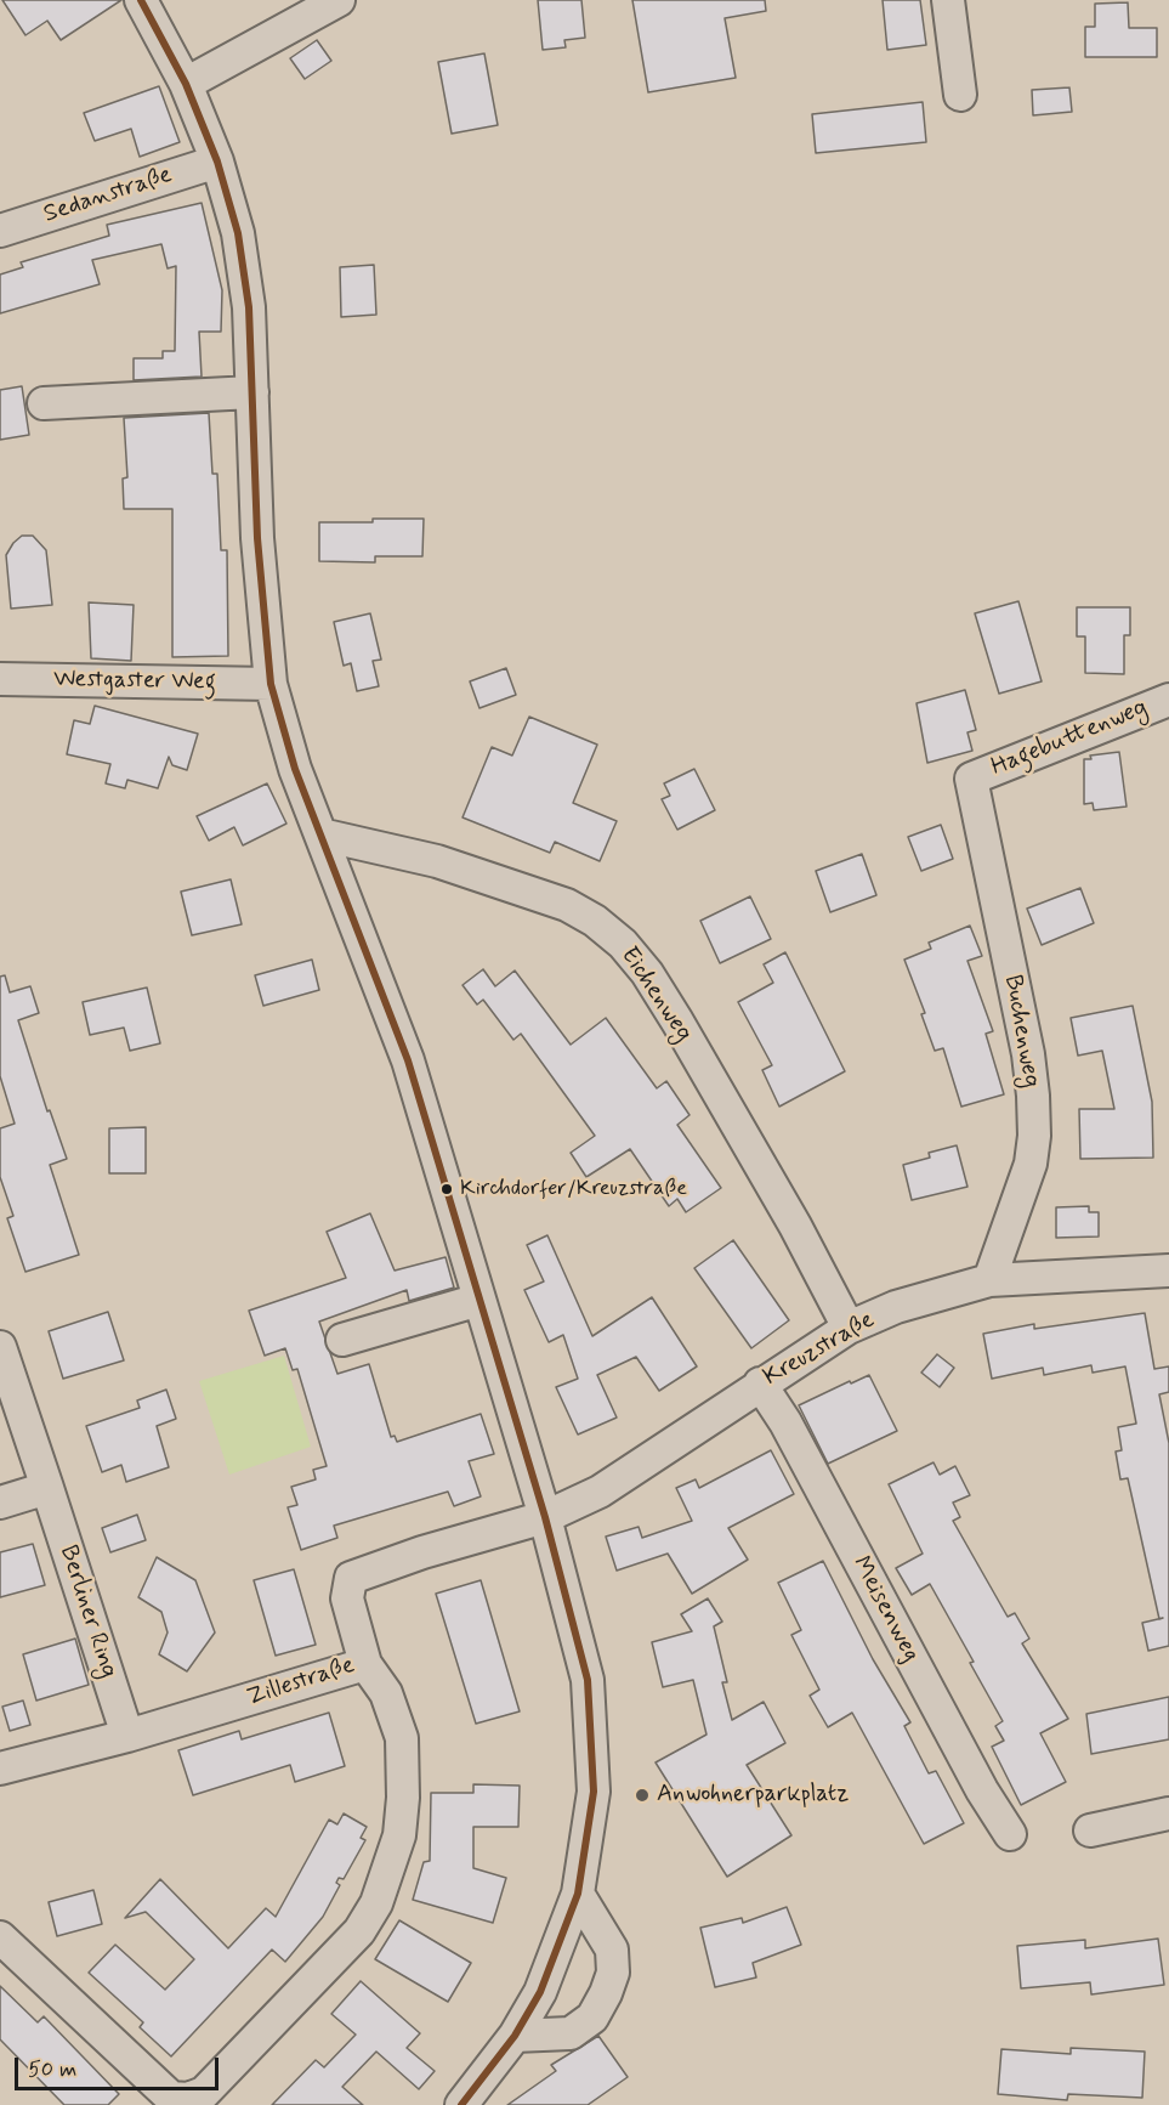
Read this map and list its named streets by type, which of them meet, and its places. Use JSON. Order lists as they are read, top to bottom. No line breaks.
{"streets":{"street":["Sedanstraße","Westgaster Weg","Hagebuttenweg","Eichenweg","Buchenweg","Kreuzstraße","Meisenweg","Berliner Ring","Zillestraße"]},"crossings":[["Hagebuttenweg","Buchenweg"],["Eichenweg","Kreuzstraße"],["Buchenweg","Kreuzstraße"],["Kreuzstraße","Meisenweg"],["Kreuzstraße","Zillestraße"],["Berliner Ring","Zillestraße"]],"places":["Kirchdorfer/Kreuzstraße","Anwohnerparkplatz"],"scale_bar":"50 m"}
